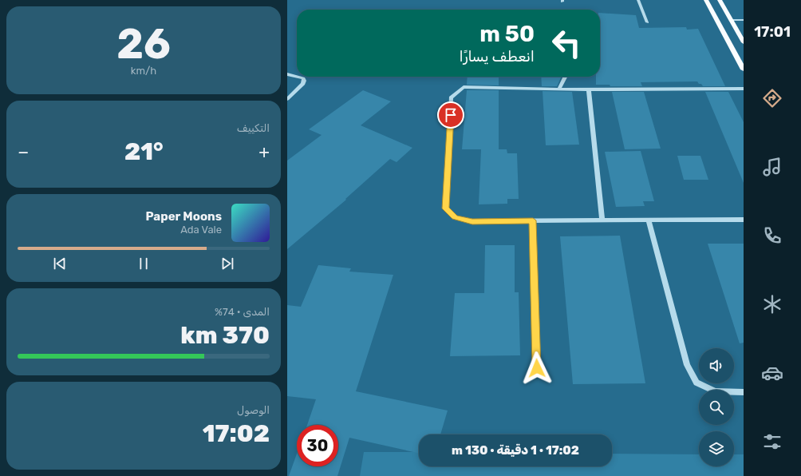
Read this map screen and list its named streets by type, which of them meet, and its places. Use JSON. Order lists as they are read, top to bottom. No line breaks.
{"page":{"tabs":"17:01","tile":[["26","km/h"],"التكييف",["المدى · 74%","370 km"],["الوصول","17:02"]],"turn":["50 m","انعطف يسارًا"],"heat":["−","21°","+"],"song":["Paper Moons","Ada Vale"],"limit":"30","trip":"17:02 · 1 دقيقة · 130 m"}}
